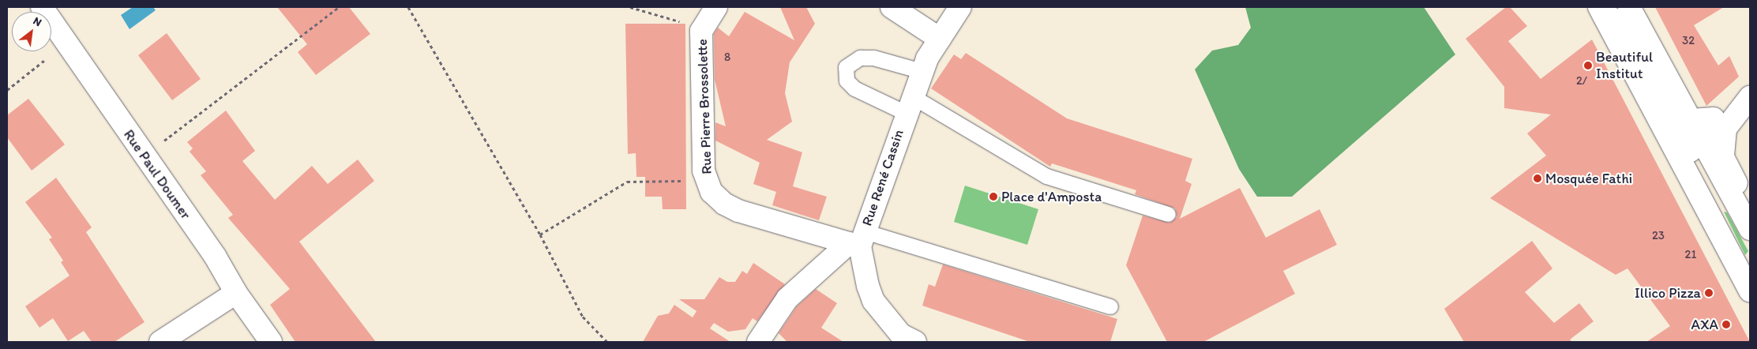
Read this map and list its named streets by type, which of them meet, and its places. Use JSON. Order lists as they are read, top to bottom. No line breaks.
{"streets":{"street":["Rue Pierre Brossolette","Rue Paul Doumer","Rue René Cassin"]},"crossings":[["Rue Pierre Brossolette","Rue René Cassin"]],"places":["Beautiful Institut","Mosquée Fathi","Place d'Amposta","Illico Pizza","AXA"],"house_numbers":["32","8","2/","23","21"],"north":"top right"}
